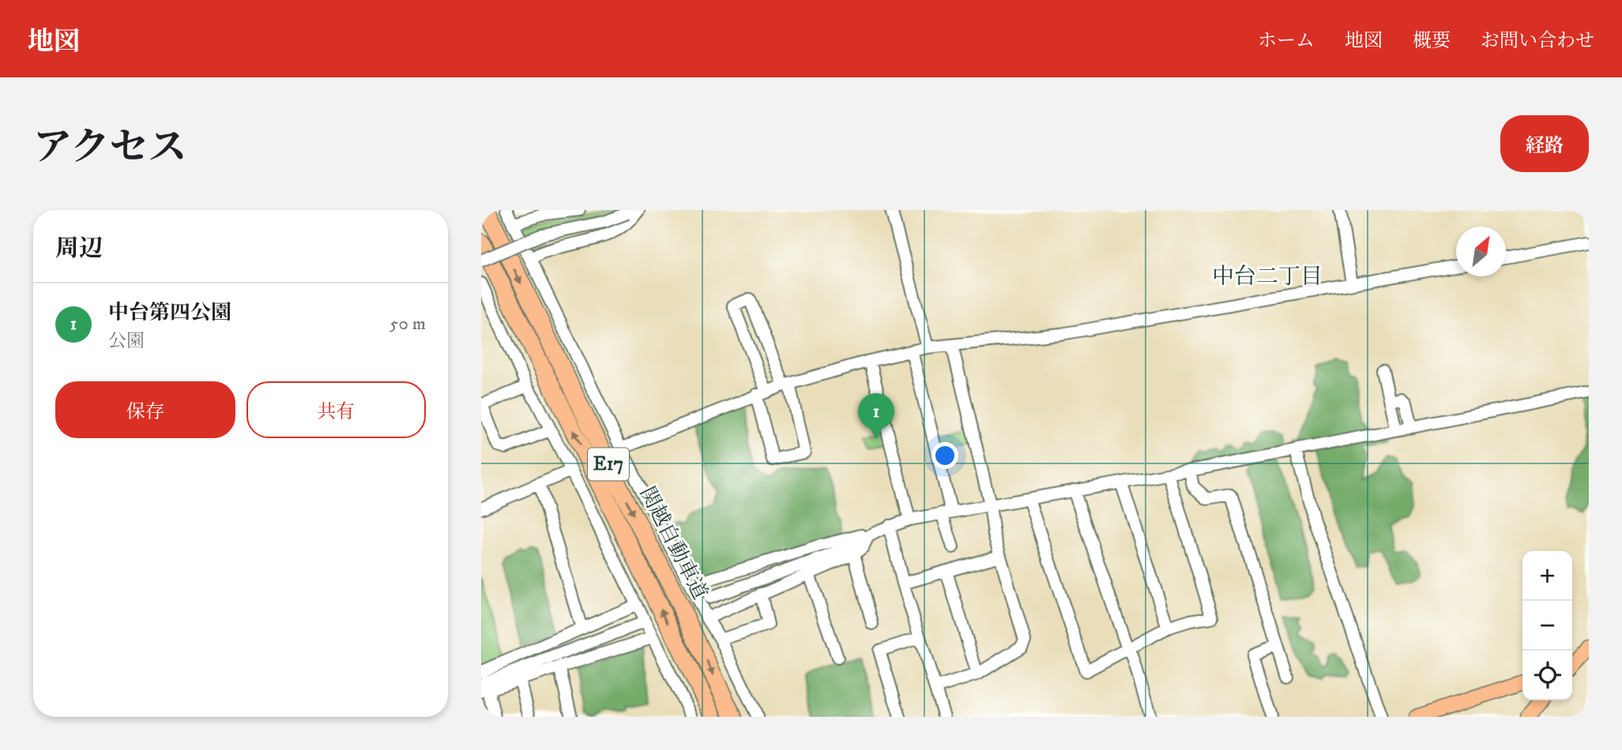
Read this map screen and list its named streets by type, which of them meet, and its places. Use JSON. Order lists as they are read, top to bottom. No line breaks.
{"streets":{"highway":["E17","関越自動車道"]},"districts":["中台二丁目"],"north":"top right","page":{"header":"地図","nav":["ホーム","地図","概要","お問い合わせ"],"title":"アクセス","buttons":["経路",["保存","共有"]],"heading":"周辺","list":[{"mark":"1","name":"中台第四公園","note":"公園","value":"50 m"}],"pins":"1","map_buttons":["+","−"]}}
